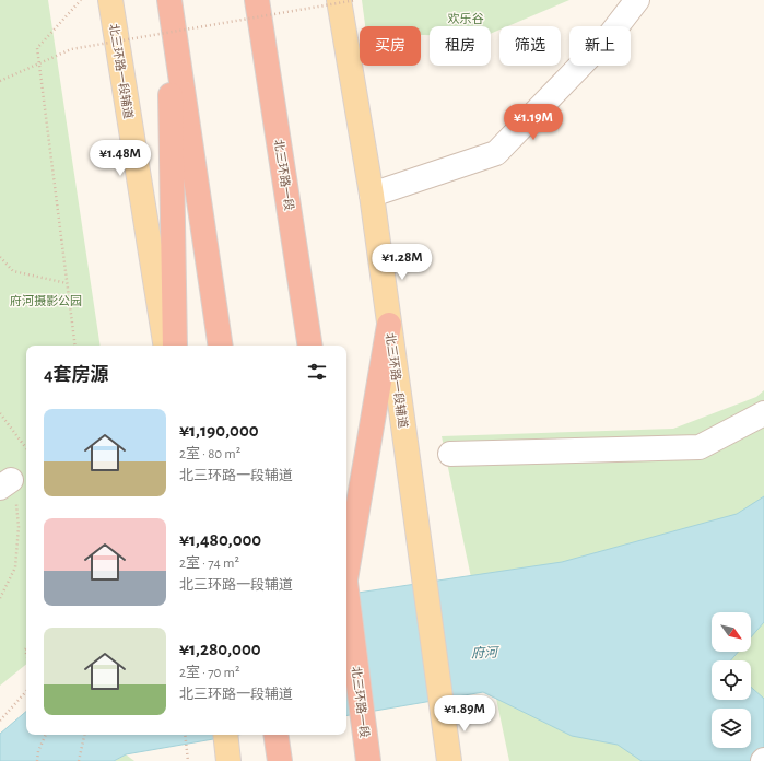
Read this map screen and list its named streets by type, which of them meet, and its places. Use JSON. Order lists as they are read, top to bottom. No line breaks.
{"streets":{"highway":["北三环路一段"],"main road":["北三环路一段辅道"]},"crossings":[["北三环路一段辅道","北三环路一段"]],"water":["府河"],"parks":["欢乐谷","府河摄影公园"],"north":"bottom right","page":{"chip":["买房","租房","筛选","新上"],"price":["¥1.19M","¥1.48M","¥1.28M","¥1.89M"],"heading":"4套房源","list":[{"name":"¥1,190,000","note":"2室 · 80 m² · 北三环路一段辅道"},{"name":"¥1,480,000","note":"2室 · 74 m² · 北三环路一段辅道"},{"name":"¥1,280,000","note":"2室 · 70 m² · 北三环路一段辅道"}]}}
